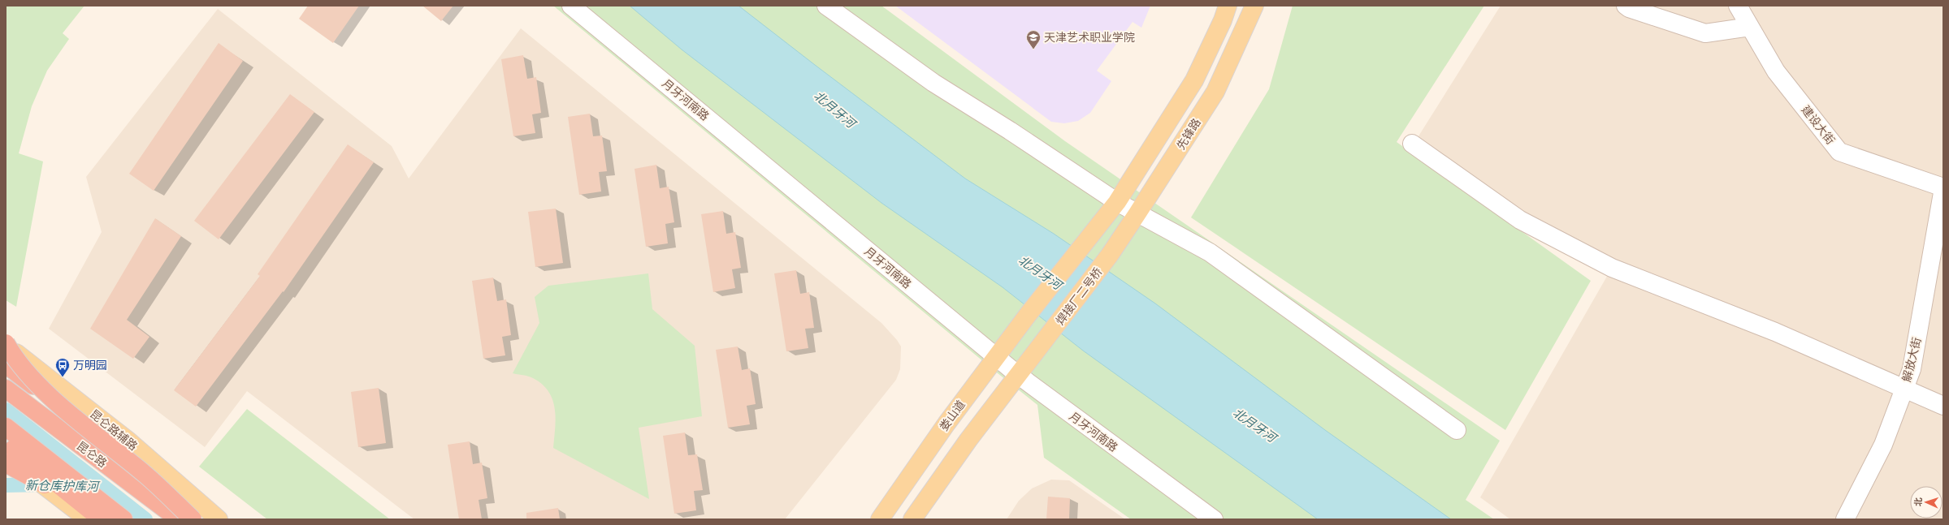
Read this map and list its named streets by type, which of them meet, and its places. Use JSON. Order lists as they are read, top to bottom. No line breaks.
{"streets":{"highway":["昆仑路"],"main road":["先锋路","焊接厂二号桥","娄山道","昆仑路辅路"],"street":["月牙河南路","建设大街","解放大街"]},"crossings":[["月牙河南路","焊接厂二号桥"],["月牙河南路","娄山道"],["建设大街","解放大街"],["先锋路","焊接厂二号桥"],["先锋路","娄山道"]],"water":["北月牙河","新仓库护库河"],"places":{"school or university":["天津艺术职业学院"],"bus stop":["万明园"]},"north":"left"}
